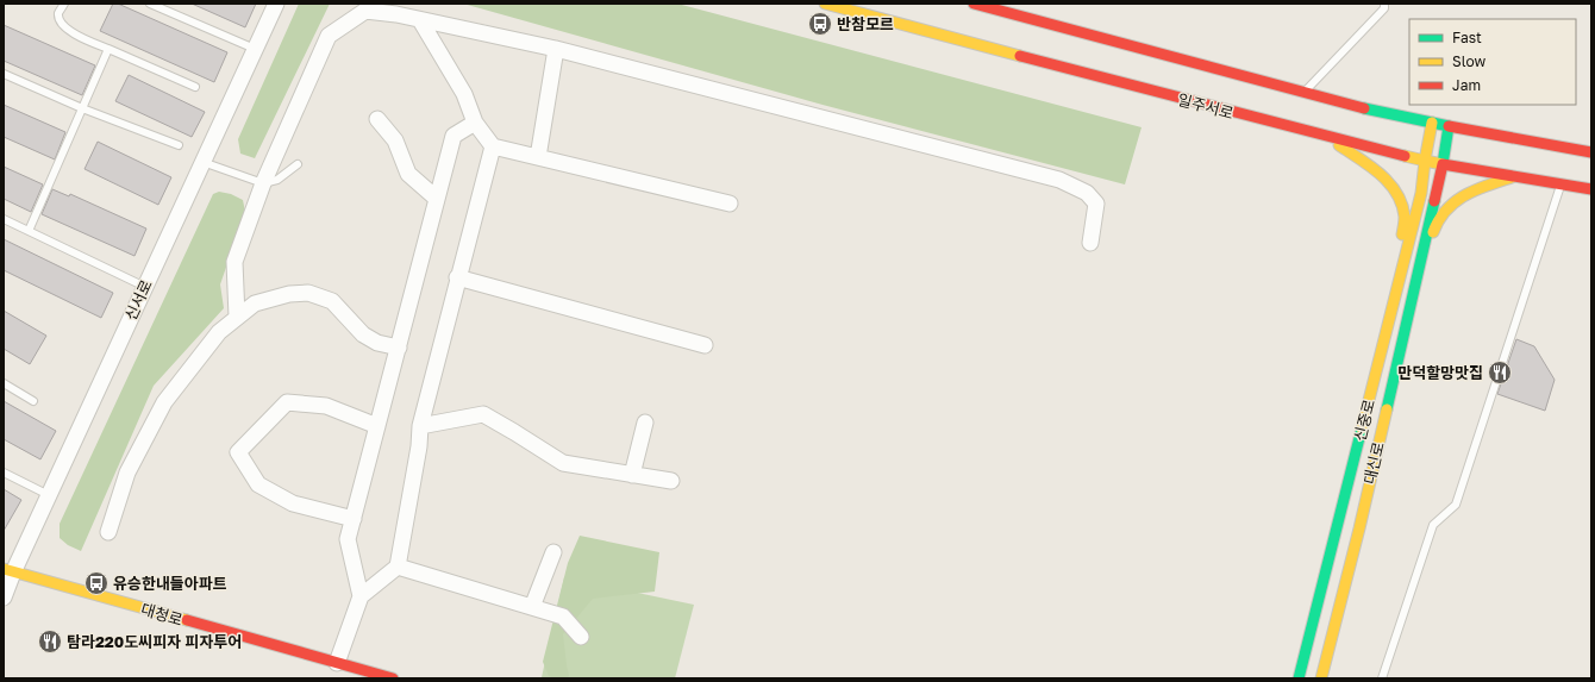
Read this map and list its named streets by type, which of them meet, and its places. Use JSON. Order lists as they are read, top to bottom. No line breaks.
{"streets":{"main road":["일주서로","신중로","대신로","대청로"],"street":["신서로"]},"crossings":[["일주서로","신중로"],["일주서로","대신로"],["신서로","대청로"]],"places":{"bus stop":["반참모르","유승한내들아파트"],"restaurant":["만덕할망맛집","탐라220도씨피자 피자투어"]},"legend":["Fast","Slow","Jam"]}
